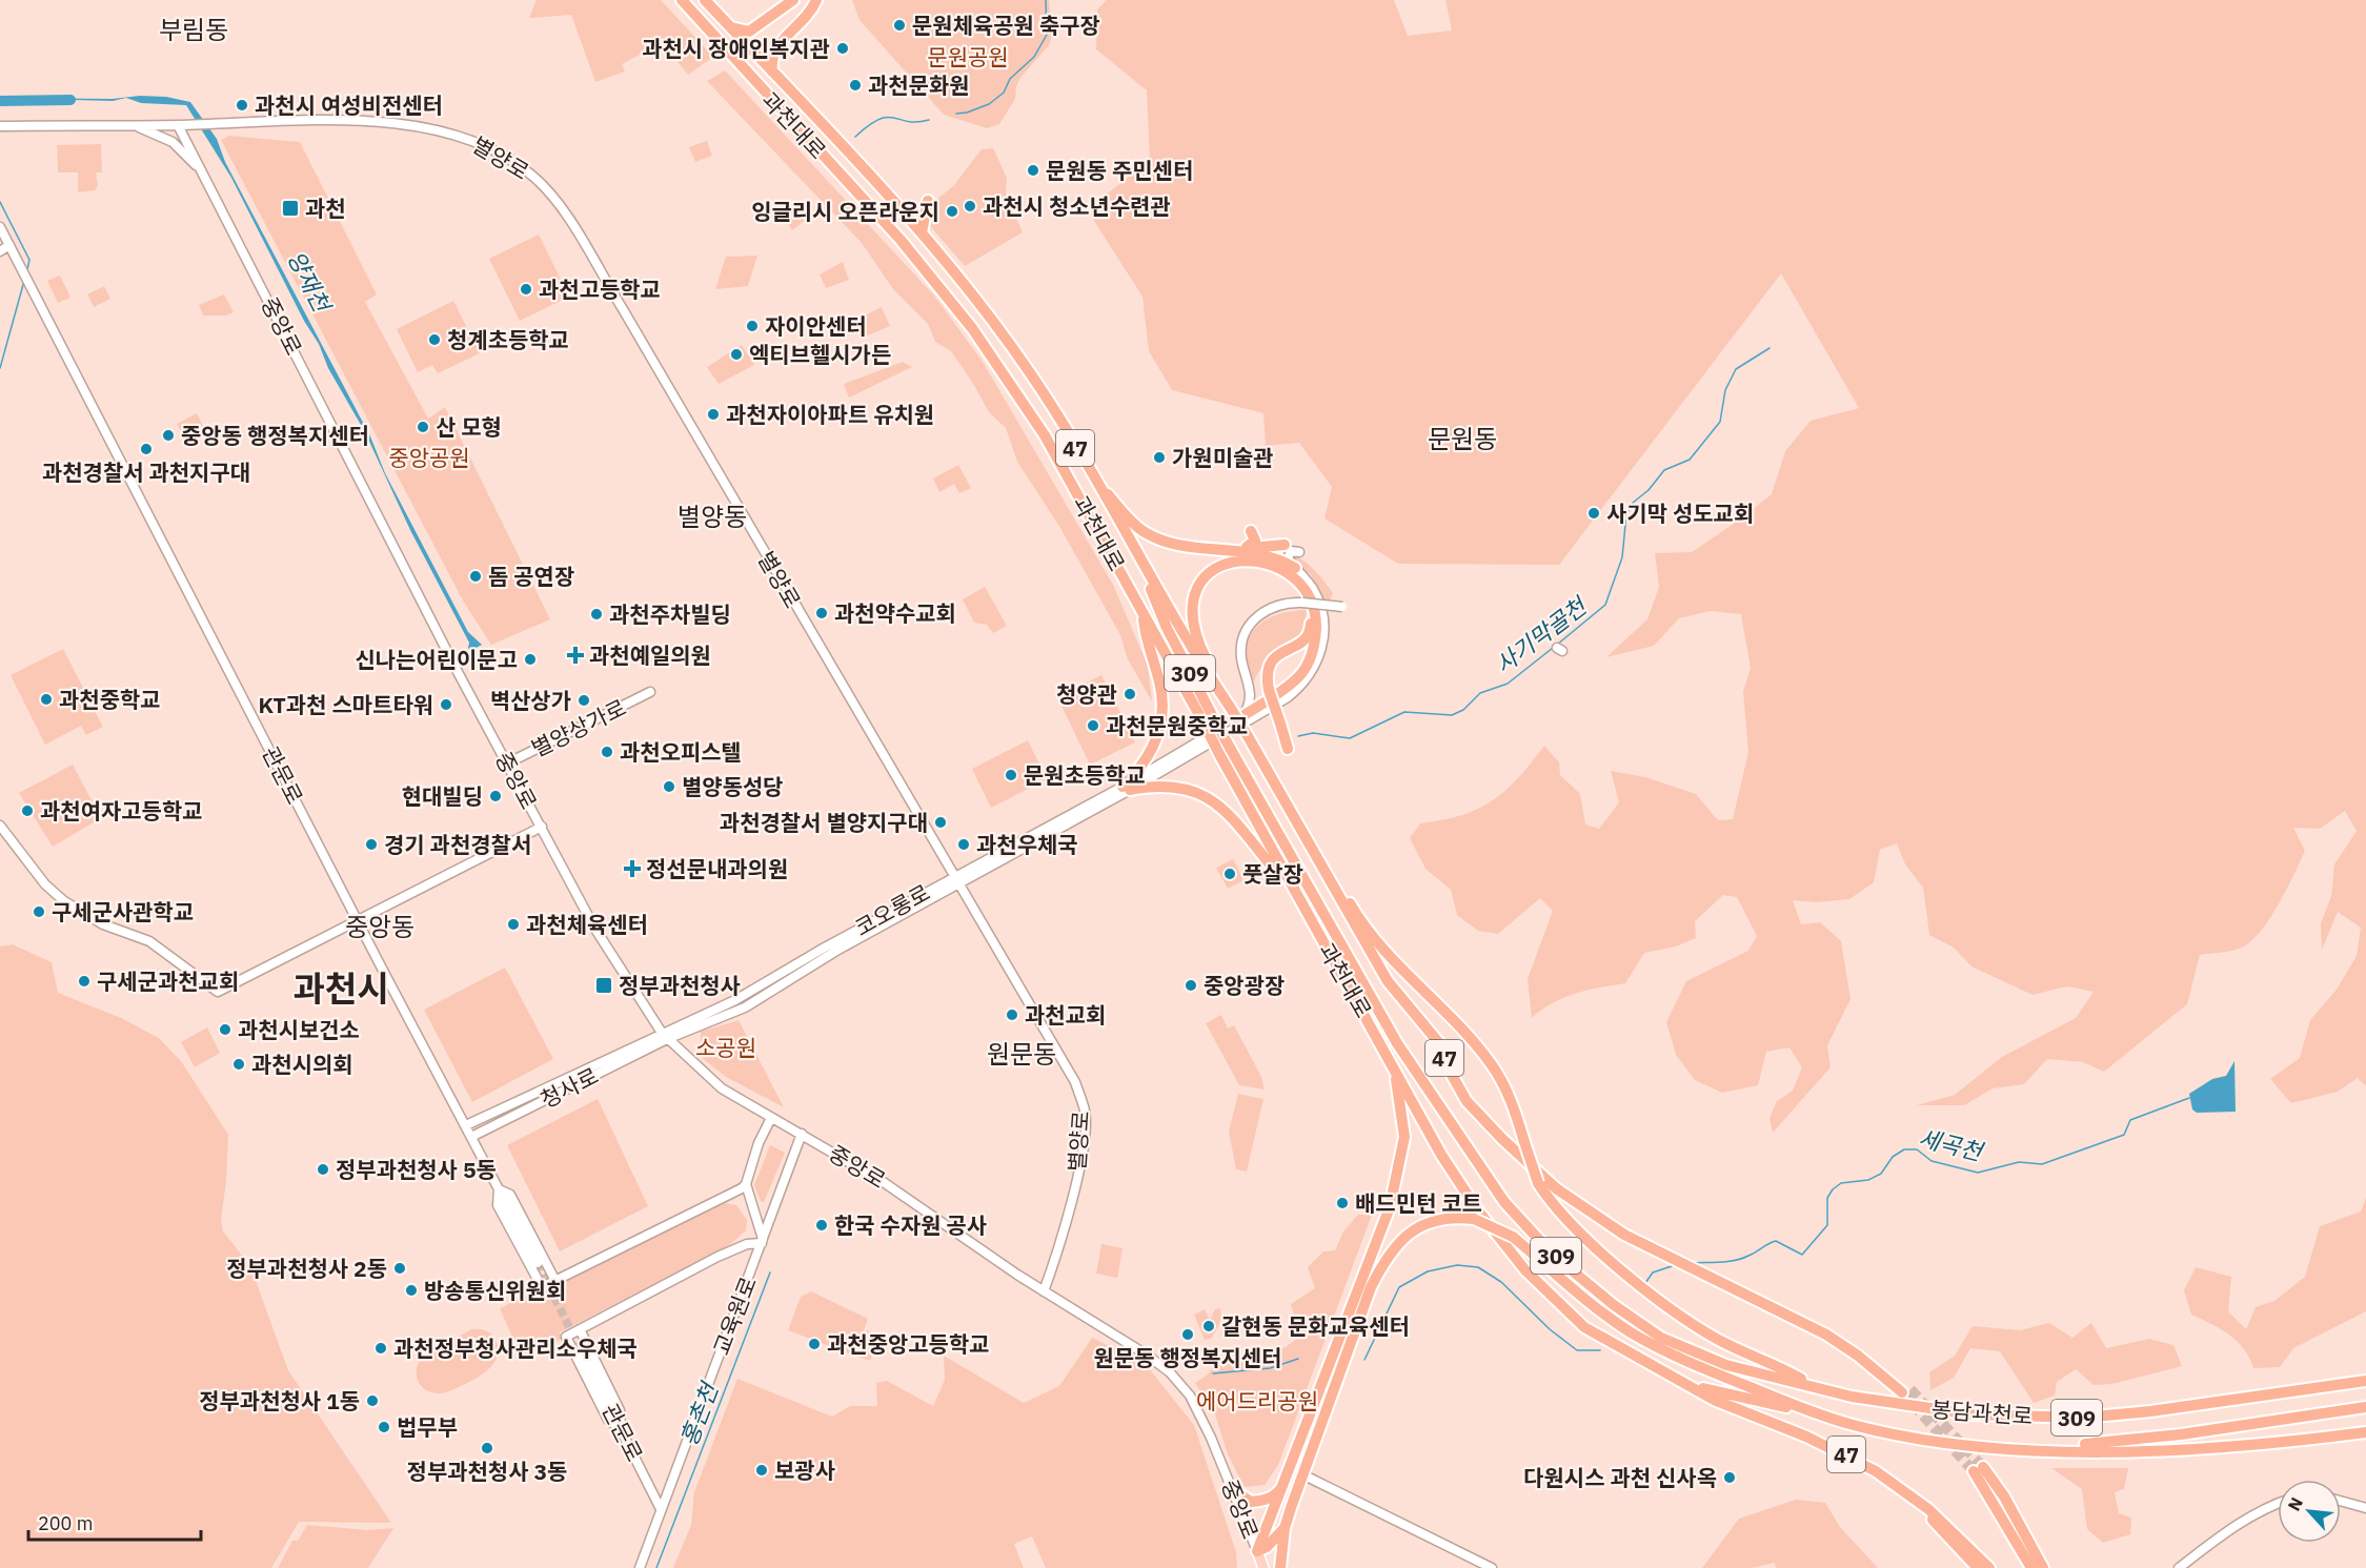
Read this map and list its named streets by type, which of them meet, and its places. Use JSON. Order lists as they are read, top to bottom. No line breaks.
{"streets":{"highway":["과천대로","47","309","봉담과천로"],"street":["별양로","중앙로","별양상가로","관문로","코오롱로","청사로","교육원로"]},"crossings":[["과천대로","47"],["과천대로","309"],["별양로","중앙로"],["별양로","코오롱로"],["중앙로","47"],["중앙로","별양상가로"],["중앙로","코오롱로"],["중앙로","청사로"],["중앙로","교육원로"],["309","봉담과천로"],["관문로","청사로"],["관문로","교육원로"],["코오롱로","청사로"]],"districts":["부림동","문원동","별양동","중앙동","과천시","원문동"],"water":["양재천","사기막골천","세곡천","홍촌천"],"parks":["문원공원","중앙공원","소공원","에어드리공원"],"places":{"other":["문원체육공원 축구장","과천시 장애인복지관","과천문화원","과천시 여성비전센터","문원동 주민센터","과천시 청소년수련관","잉글리시 오픈라운지","과천고등학교","자이안센터","청계초등학교","엑티브헬시가든","과천자이아파트 유치원","산 모형","중앙동 행정복지센터","과천경찰서 과천지구대","가원미술관","사기막 성도교회","돔 공연장","과천약수교회","과천주차빌딩","신나는어린이문고","청양관","과천중학교","벽산상가","KT과천 스마트타워","과천문원중학교","과천오피스텔","문원초등학교","별양동성당","현대빌딩","과천여자고등학교","과천경찰서 별양지구대","경기 과천경찰서","과천우체국","풋살장","구세군사관학교","과천체육센터","구세군과천교회","중앙광장","과천교회","과천시보건소","과천시의회","정부과천청사 5동","배드민턴 코트","한국 수자원 공사","정부과천청사 2동","방송통신위원회","갈현동 문화교육센터","원문동 행정복지센터","과천중앙고등학교","과천정부청사관리소우체국","정부과천청사 1동","법무부","정부과천청사 3동","보광사","다원시스 과천 신사옥"],"transit":["과천","정부과천청사"],"health":["과천예일의원","정선문내과의원"]},"scale_bar":"200 m","north":"top left"}
